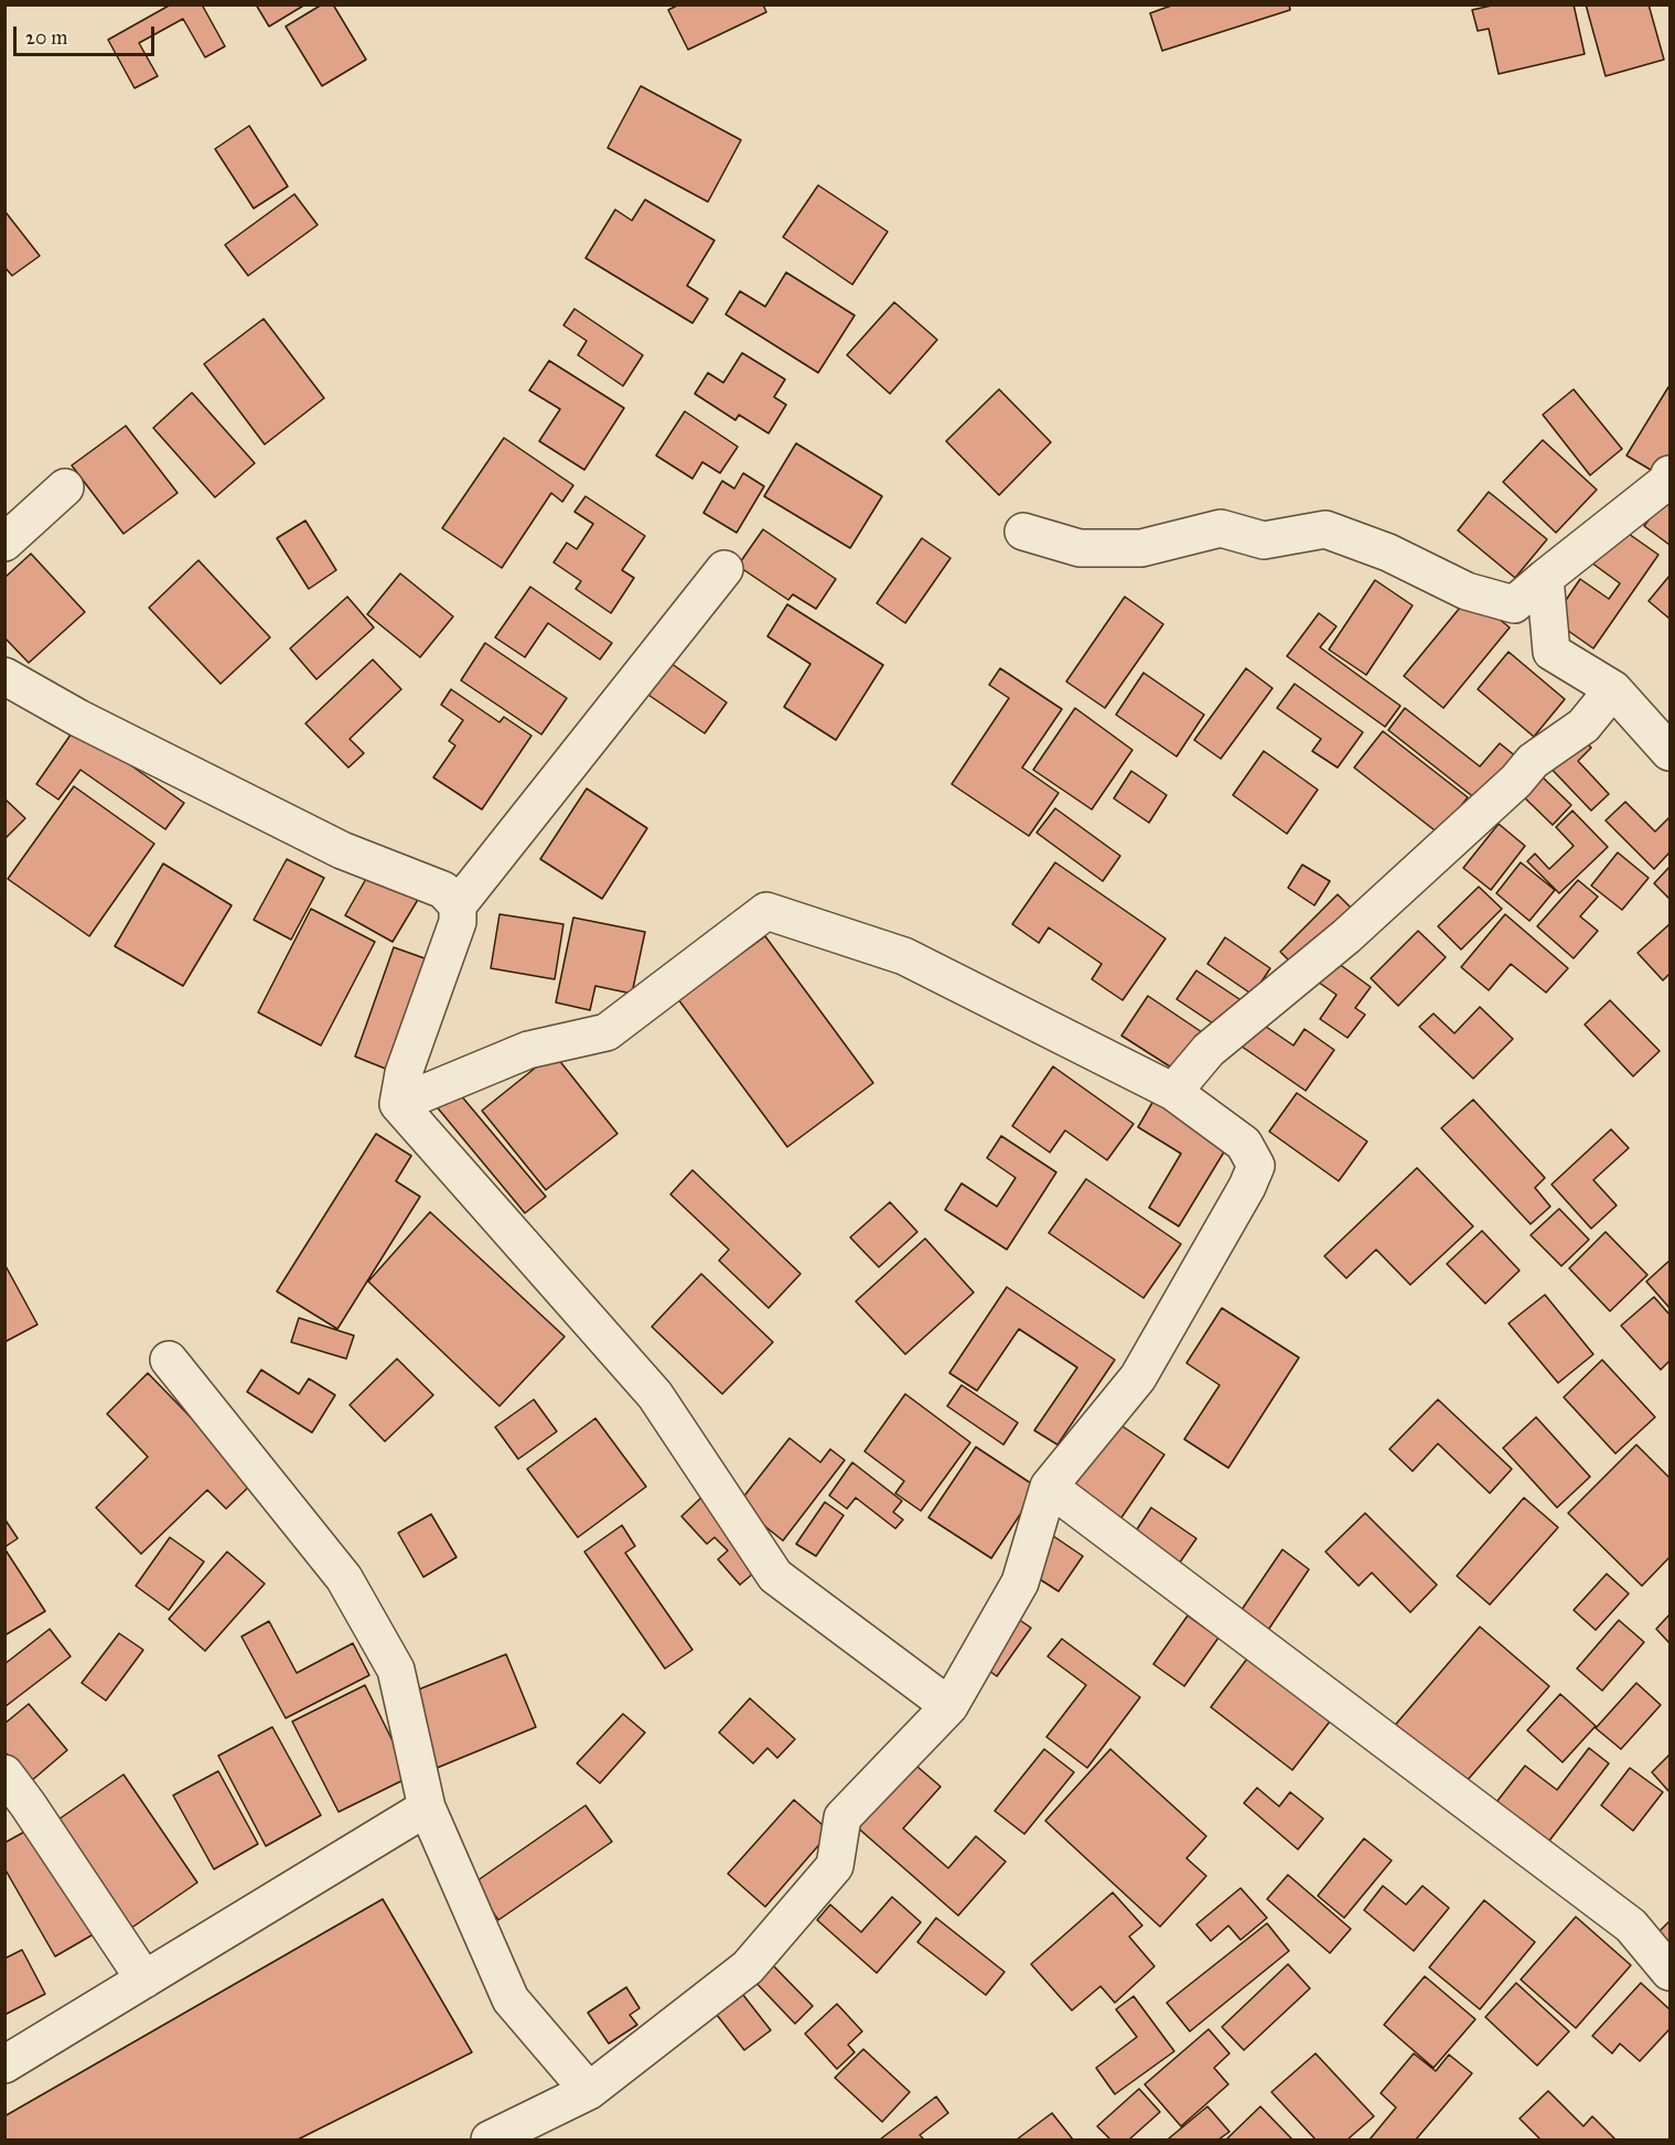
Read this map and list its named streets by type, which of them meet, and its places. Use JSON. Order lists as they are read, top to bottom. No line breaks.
{"scale_bar":"20 m"}
